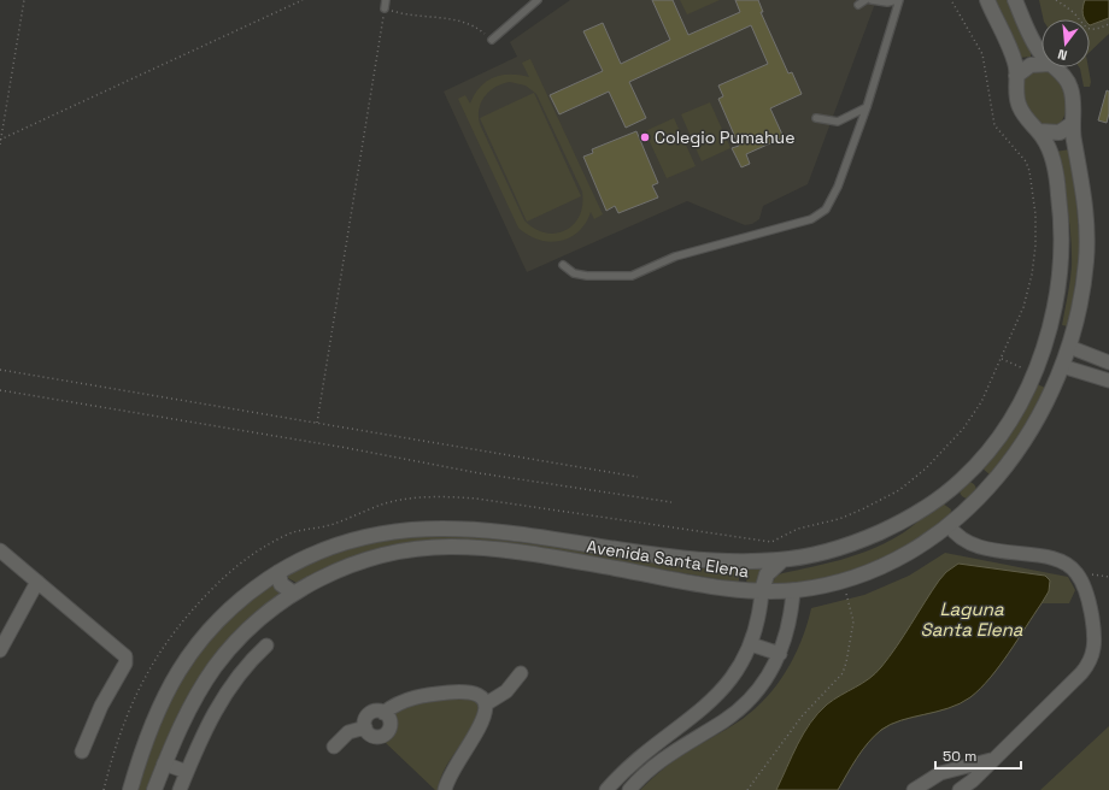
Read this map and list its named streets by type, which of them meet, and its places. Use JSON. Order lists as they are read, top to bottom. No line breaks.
{"streets":{"street":["Avenida Santa Elena"]},"water":["Laguna Santa Elena"],"places":["Colegio Pumahue"],"scale_bar":"50 m","north":"bottom"}
